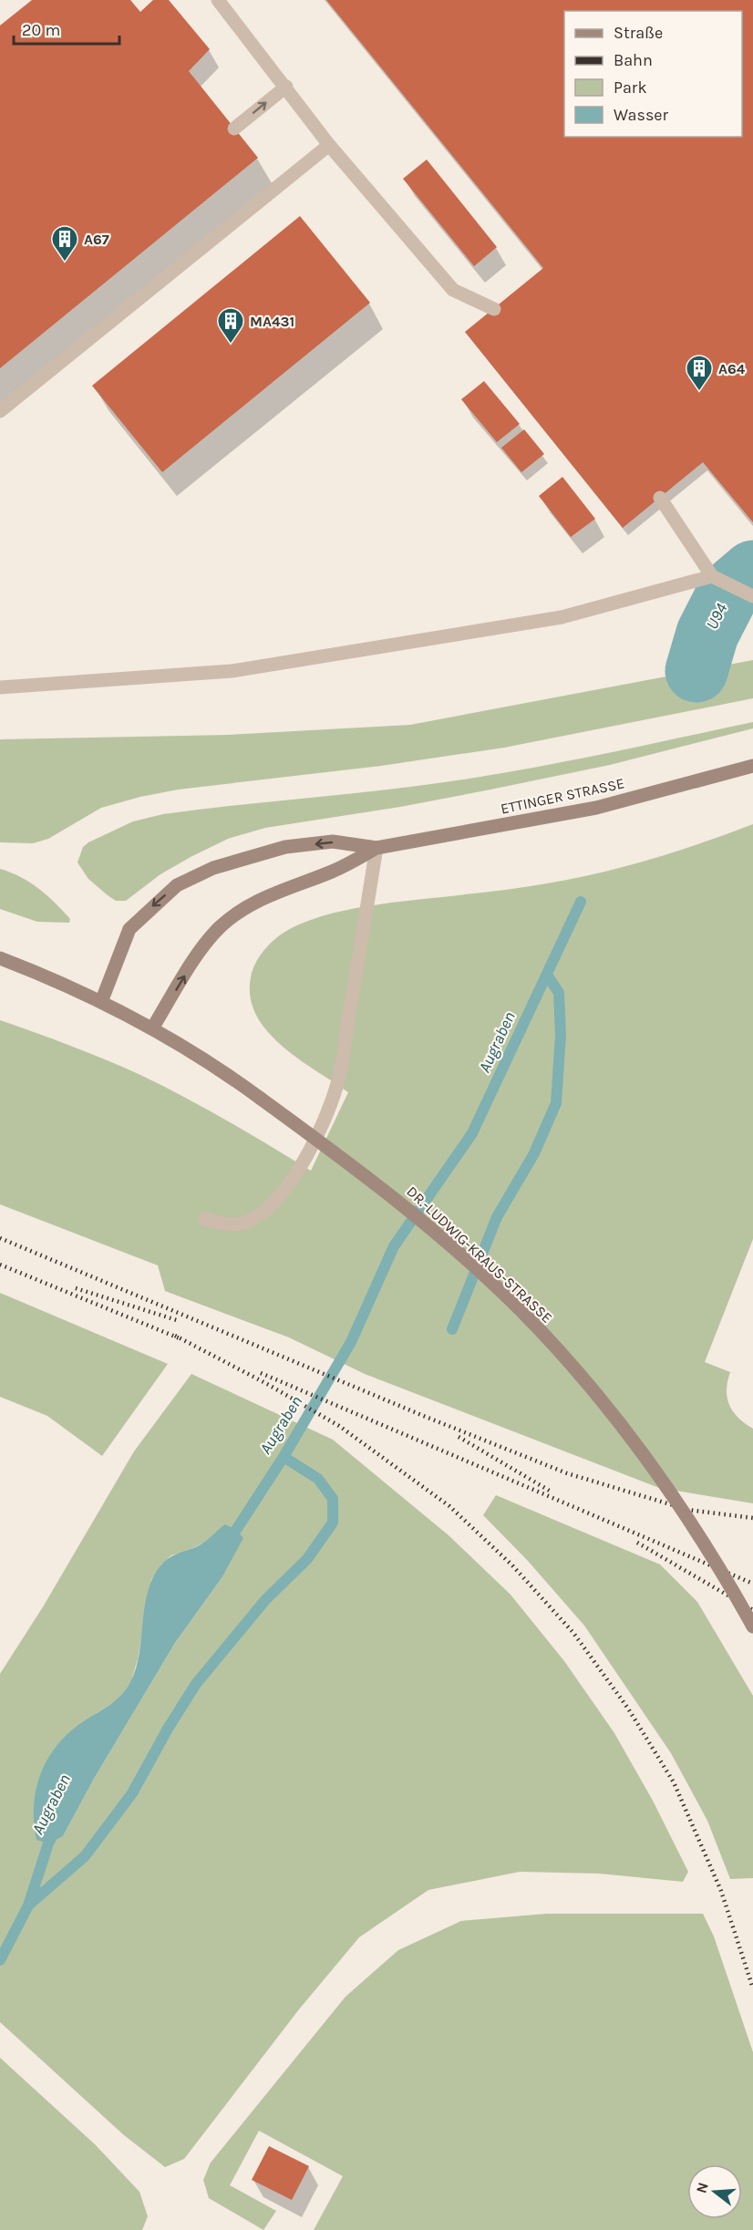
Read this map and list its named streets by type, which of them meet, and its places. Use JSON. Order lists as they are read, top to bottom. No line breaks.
{"streets":{"main road":["ETTINGER STRASSE","DR.-LUDWIG-KRAUS-STRASSE"]},"crossings":[["ETTINGER STRASSE","DR.-LUDWIG-KRAUS-STRASSE"]],"water":["U94","Augraben"],"places":{"building":["A67","MA431","A64"]},"legend":["Straße","Bahn","Park","Wasser"],"scale_bar":"20 m","north":"left"}
